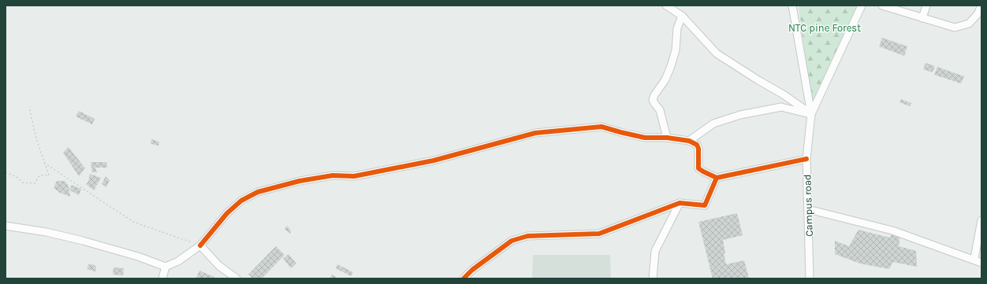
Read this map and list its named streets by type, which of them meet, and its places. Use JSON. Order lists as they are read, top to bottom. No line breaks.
{"streets":{"street":["Campus road"]},"parks":["NTC pine Forest"]}
